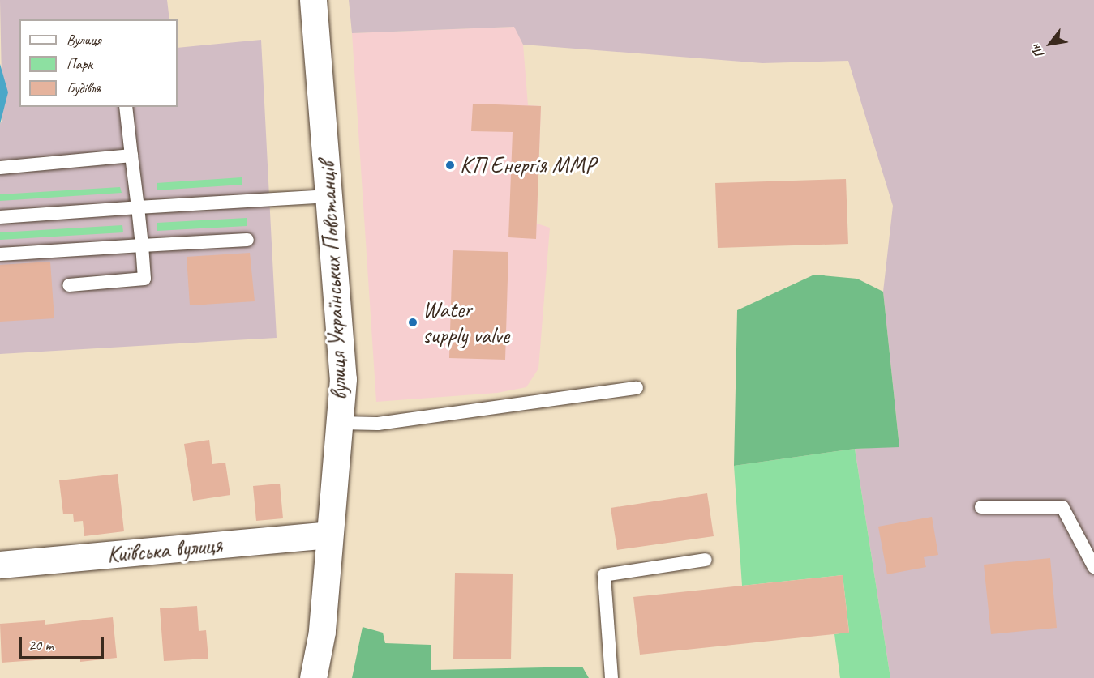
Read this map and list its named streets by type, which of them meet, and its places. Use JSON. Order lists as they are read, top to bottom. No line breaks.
{"streets":{"street":["вулиця Українських Повстанців","Київська вулиця"]},"crossings":[["вулиця Українських Повстанців","Київська вулиця"]],"places":["КП Енергія ММР","Water supply valve"],"legend":["Вулиця","Парк","Будівля"],"scale_bar":"20 m","north":"bottom left"}
